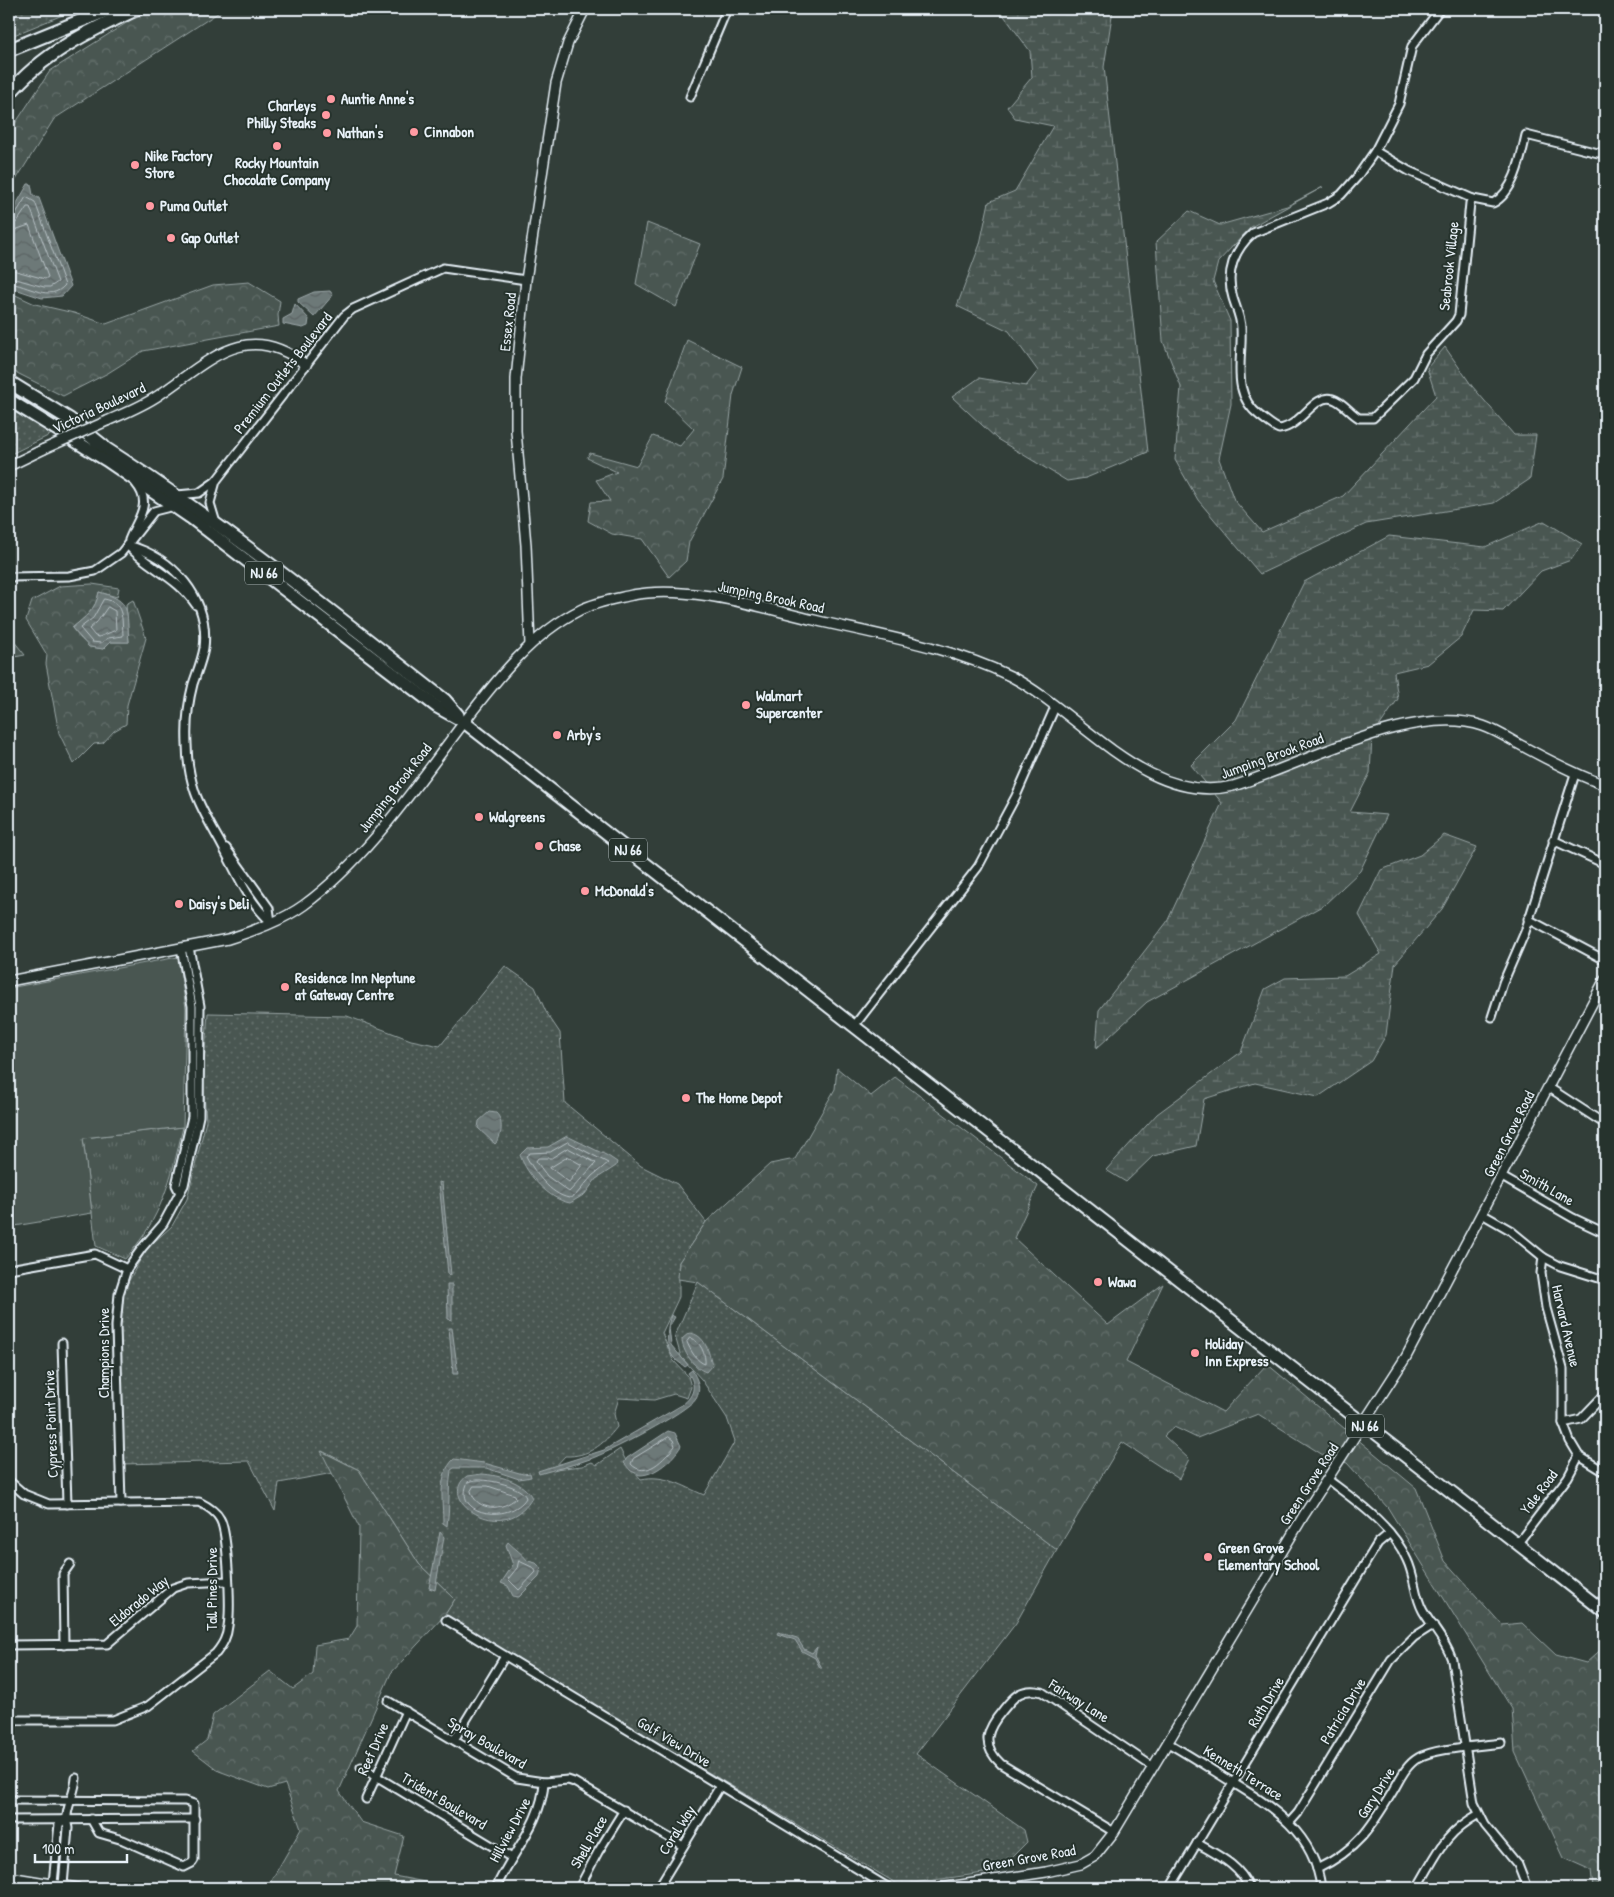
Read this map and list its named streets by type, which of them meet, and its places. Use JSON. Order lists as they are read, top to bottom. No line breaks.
{"streets":{"highway":["NJ 66"],"street":["Seabrook Village","Essex Road","Premium Outlets Boulevard","Victoria Boulevard","Jumping Brook Road","Green Grove Road","Smith Lane","Harvard Avenue","Champions Drive","Cypress Point Drive","Yale Road","Tall Pines Drive","Eldorado Way","Fairway Lane","Ruth Drive","Patricia Drive","Golf View Drive","Spray Boulevard","Reef Drive","Kenneth Terrace","Gary Drive","Trident Boulevard","Hillview Drive","Coral Way","Shell Place"]},"crossings":[["Essex Road","Premium Outlets Boulevard"],["Essex Road","Jumping Brook Road"],["Premium Outlets Boulevard","Victoria Boulevard"],["Premium Outlets Boulevard","NJ 66"],["NJ 66","Jumping Brook Road"],["NJ 66","Green Grove Road"],["NJ 66","Yale Road"],["Jumping Brook Road","Champions Drive"],["Green Grove Road","Smith Lane"],["Green Grove Road","Fairway Lane"],["Green Grove Road","Kenneth Terrace"],["Harvard Avenue","Yale Road"],["Champions Drive","Tall Pines Drive"],["Cypress Point Drive","Tall Pines Drive"],["Tall Pines Drive","Eldorado Way"],["Ruth Drive","Kenneth Terrace"],["Patricia Drive","Kenneth Terrace"],["Golf View Drive","Coral Way"],["Spray Boulevard","Reef Drive"],["Spray Boulevard","Hillview Drive"],["Spray Boulevard","Coral Way"],["Spray Boulevard","Shell Place"],["Reef Drive","Trident Boulevard"],["Kenneth Terrace","Gary Drive"],["Trident Boulevard","Hillview Drive"]],"places":["Auntie Anne's","Charleys Philly Steaks","Cinnabon","Nathan's","Rocky Mountain Chocolate Company","Nike Factory Store","Puma Outlet","Gap Outlet","Walmart Supercenter","Arby's","Walgreens","Chase","McDonald's","Daisy's Deli","Residence Inn Neptune at Gateway Centre","The Home Depot","Wawa","Holiday Inn Express","Green Grove Elementary School"],"scale_bar":"100 m"}
